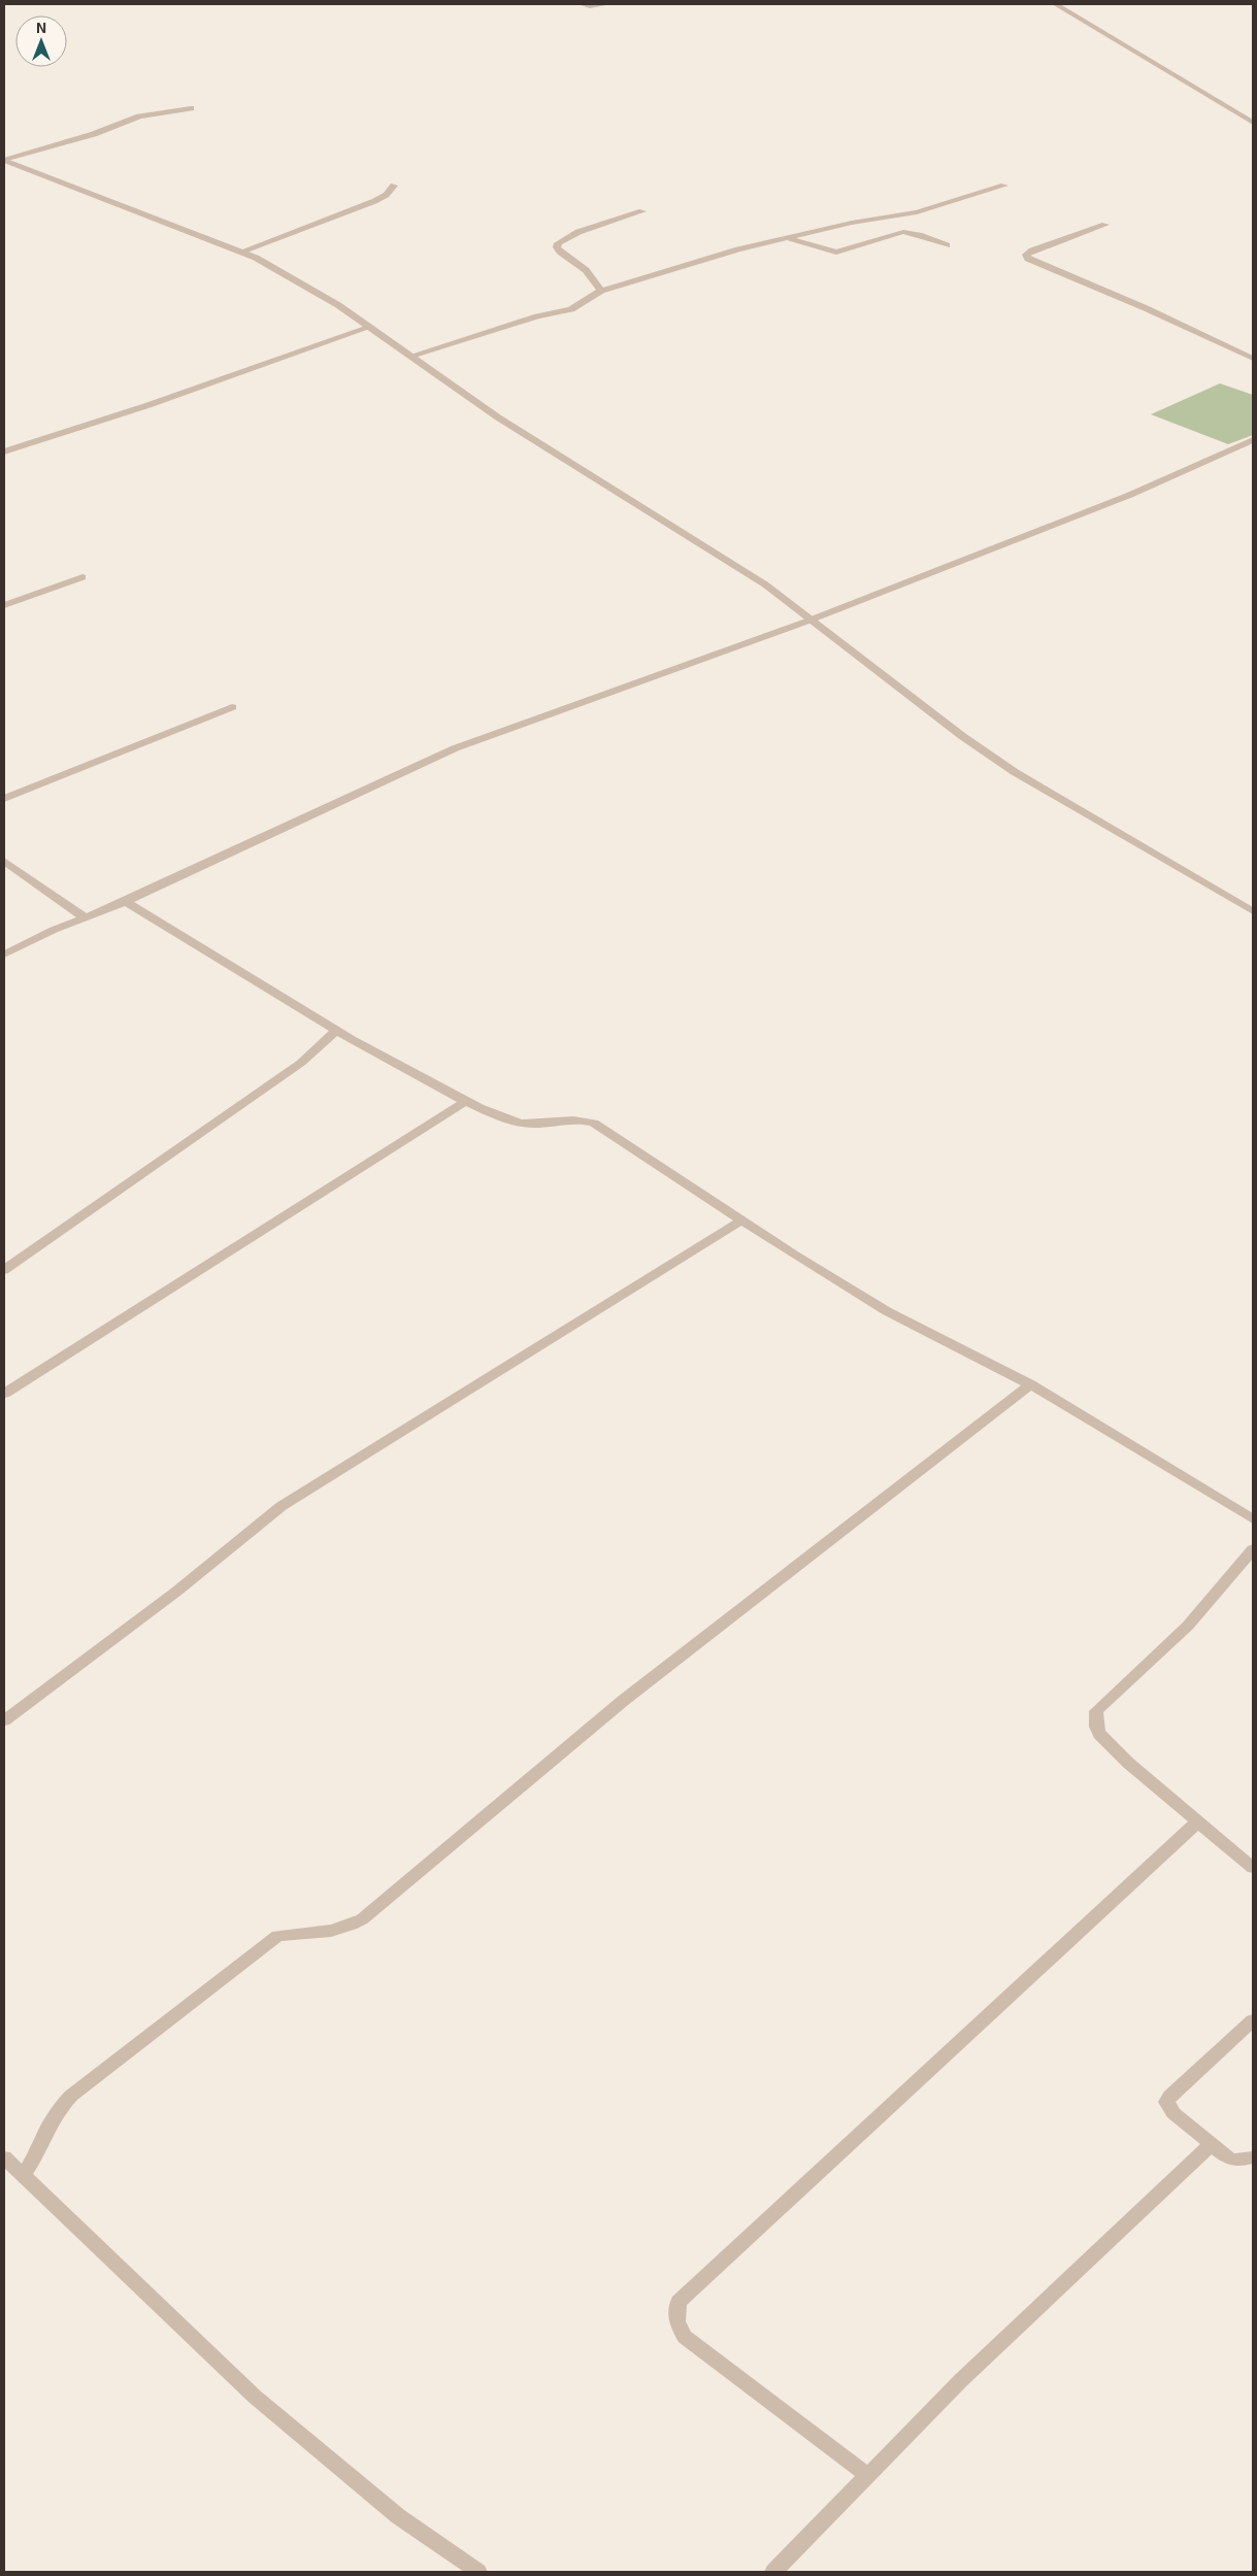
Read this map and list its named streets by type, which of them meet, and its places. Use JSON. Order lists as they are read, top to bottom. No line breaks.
{"north":"top"}
